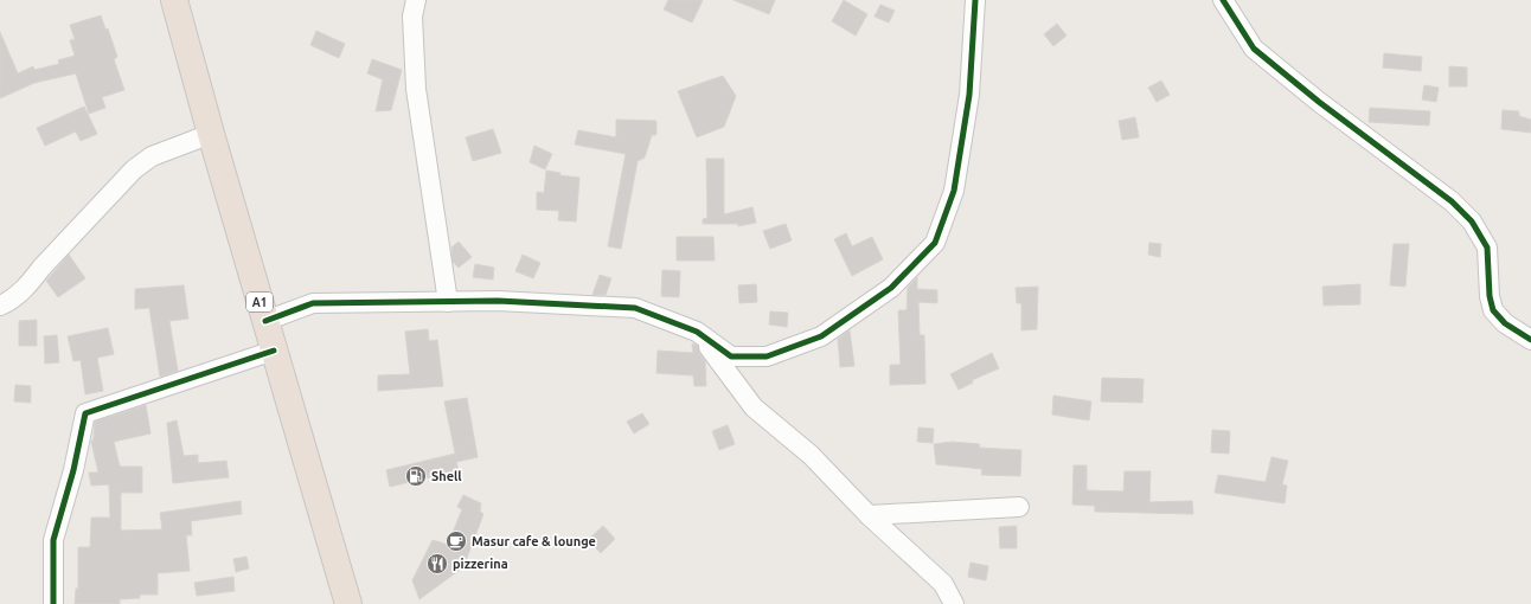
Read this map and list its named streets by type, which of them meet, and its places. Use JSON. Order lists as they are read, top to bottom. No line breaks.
{"streets":{"highway":["A1"]},"places":{"fuel station":["Shell"],"cafe":["Masur cafe & lounge"],"restaurant":["pizzerina"]}}
